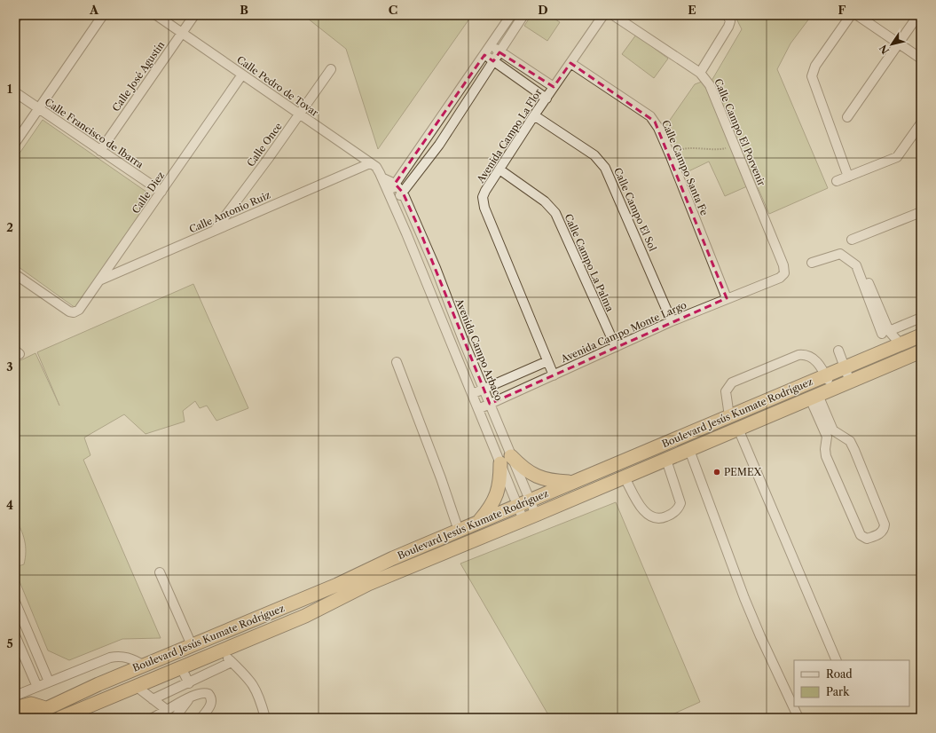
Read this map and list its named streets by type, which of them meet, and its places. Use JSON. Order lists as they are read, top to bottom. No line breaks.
{"streets":{"highway":["Boulevard Jesús Kumate Rodríguez"],"street":["Calle José Agustín","Calle Pedro de Tovar","Calle Campo El Porvenir","Calle Francisco de Ibarra","Avenida Campo La Flor","Calle Once","Calle Campo Santa Fe","Calle Diez","Calle Campo El Sol","Calle Antonio Ruiz","Calle Campo La Palma","Avenida Campo Monte Largo","Avenida Campo Arbaco"]},"crossings":[["Calle José Agustín","Calle Pedro de Tovar"],["Calle José Agustín","Calle Francisco de Ibarra"],["Calle Pedro de Tovar","Calle Once"],["Calle Pedro de Tovar","Calle Diez"],["Calle Pedro de Tovar","Calle Antonio Ruiz"],["Calle Pedro de Tovar","Avenida Campo Arbaco"],["Calle Campo El Porvenir","Avenida Campo Monte Largo"],["Calle Francisco de Ibarra","Calle Diez"],["Avenida Campo La Flor","Calle Campo Santa Fe"],["Avenida Campo La Flor","Calle Campo El Sol"],["Avenida Campo La Flor","Calle Campo La Palma"],["Avenida Campo La Flor","Avenida Campo Monte Largo"],["Calle Once","Calle Antonio Ruiz"],["Calle Campo Santa Fe","Avenida Campo Monte Largo"],["Calle Diez","Calle Antonio Ruiz"],["Calle Campo El Sol","Avenida Campo Monte Largo"],["Calle Campo La Palma","Avenida Campo Monte Largo"],["Avenida Campo Monte Largo","Avenida Campo Arbaco"],["Avenida Campo Arbaco","Boulevard Jesús Kumate Rodríguez"]],"places":["PEMEX"],"legend":["Road","Park"],"north":"bottom left","grid":{"columns":["A","B","C","D","E","F"],"rows":["1","2","3","4","5"]}}
